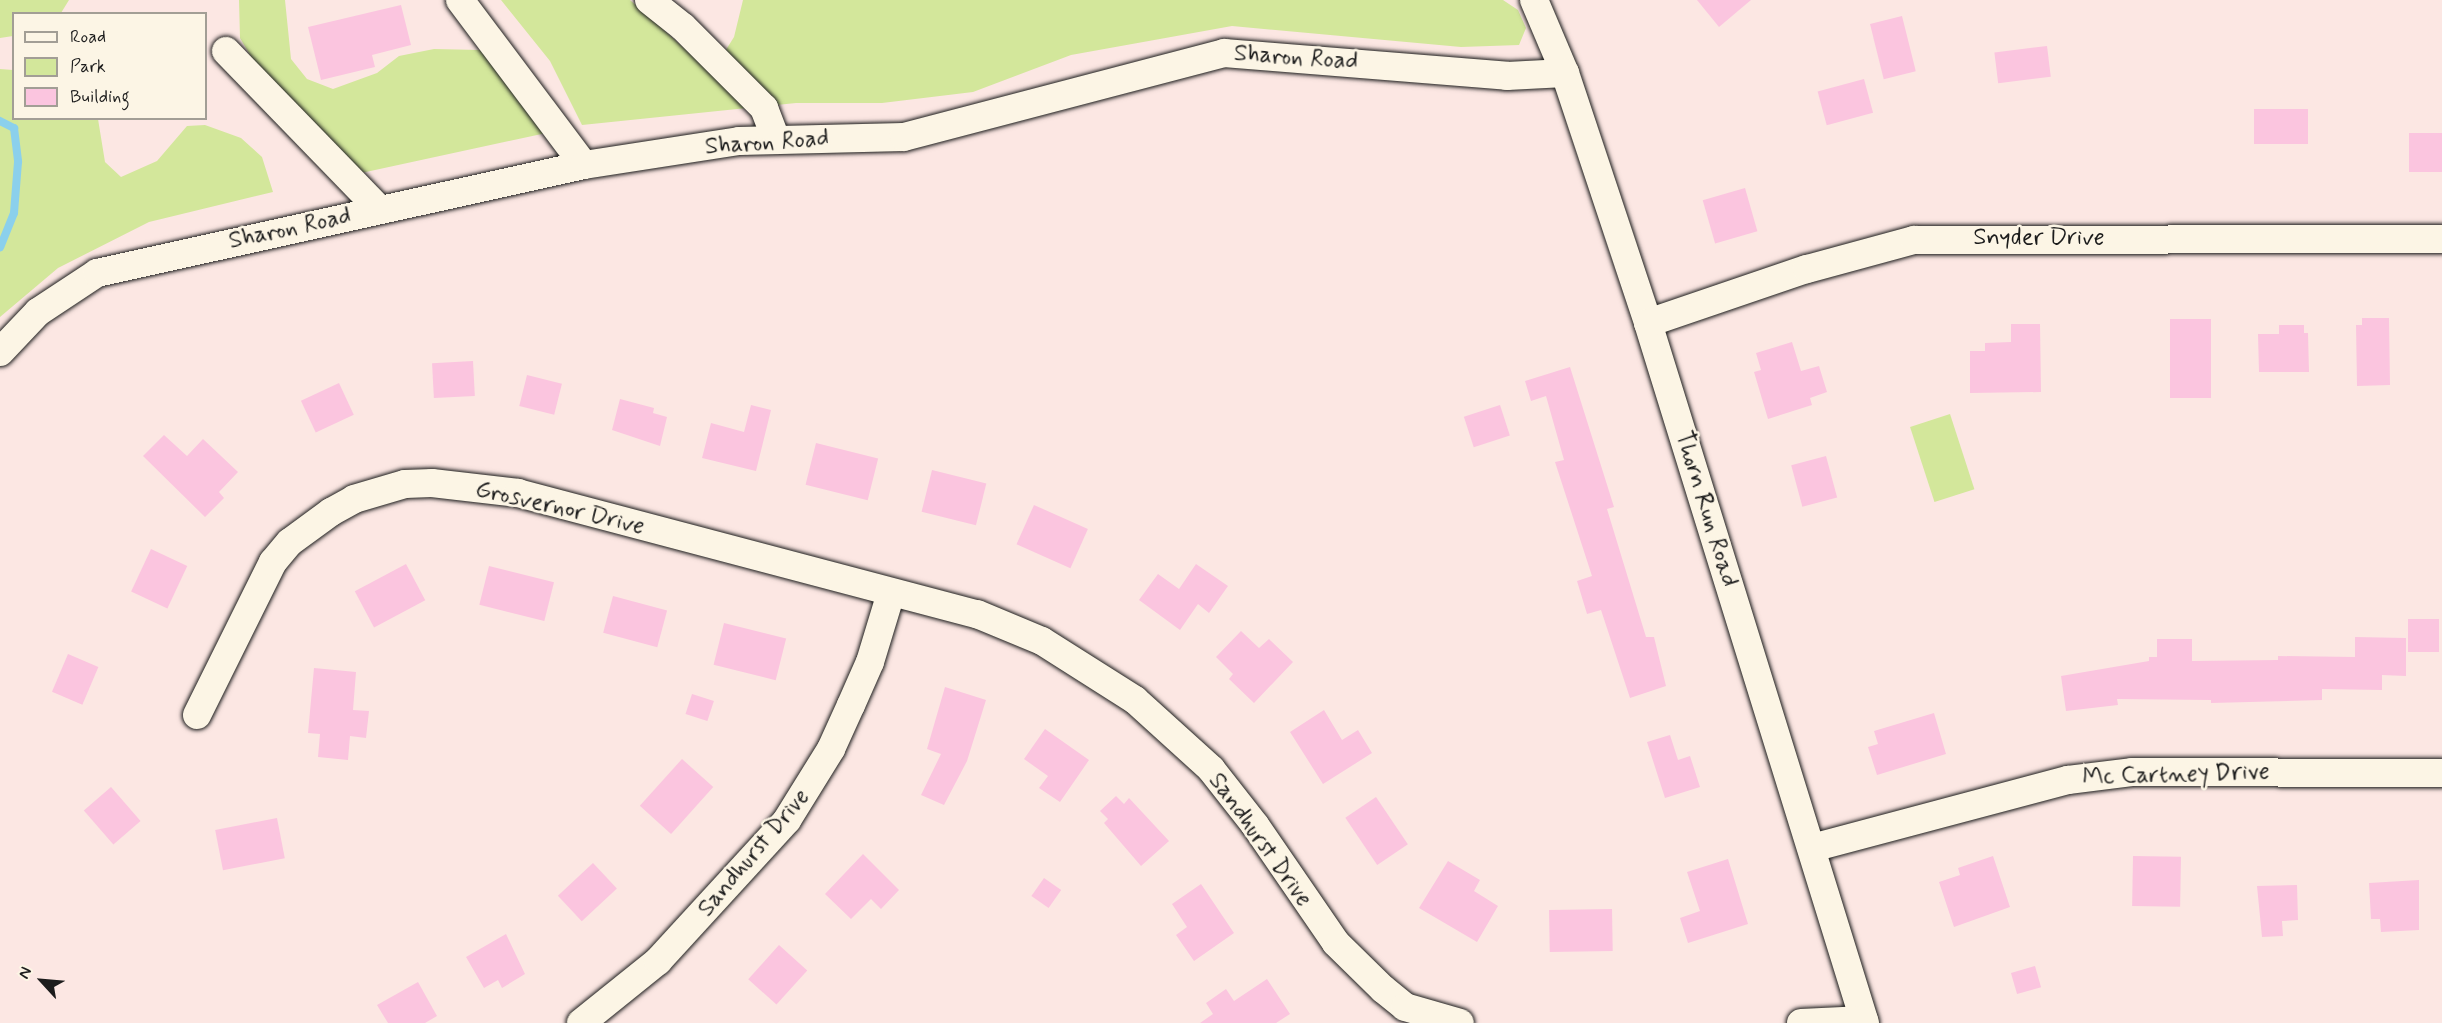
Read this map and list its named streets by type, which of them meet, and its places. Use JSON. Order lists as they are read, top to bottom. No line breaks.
{"streets":{"street":["Sharon Road","Snyder Drive","Grosvernor Drive","Thorn Run Road","Mc Cartney Drive","Sandhurst Drive"]},"crossings":[["Sharon Road","Thorn Run Road"],["Snyder Drive","Thorn Run Road"],["Grosvernor Drive","Sandhurst Drive"],["Thorn Run Road","Mc Cartney Drive"]],"legend":["Road","Park","Building"],"north":"top left"}
